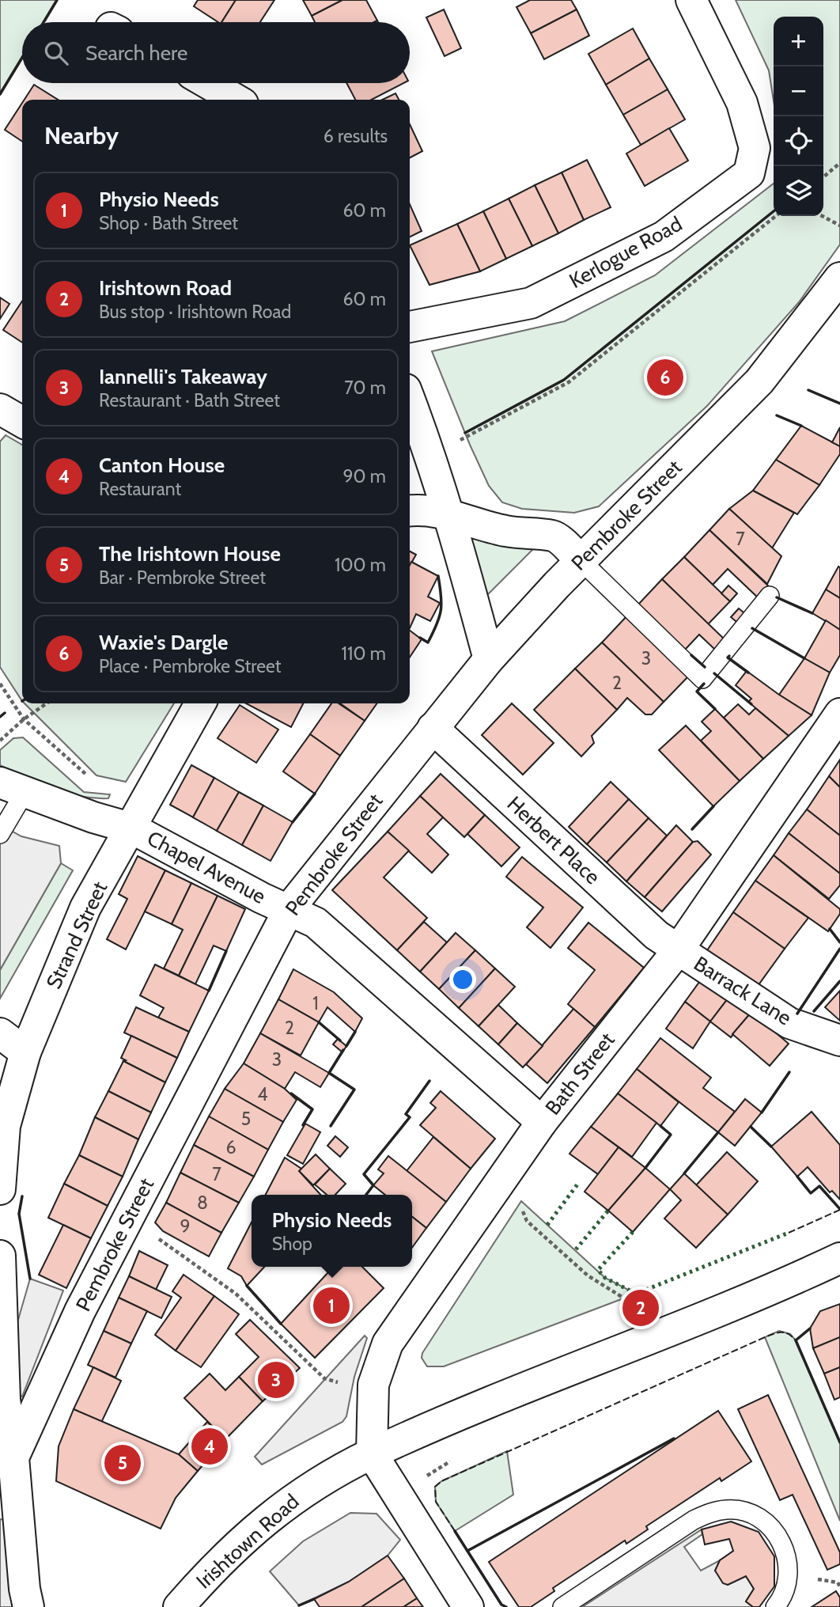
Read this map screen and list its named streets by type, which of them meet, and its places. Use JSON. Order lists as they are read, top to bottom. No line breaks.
{"streets":{"street":["Kerlogue Road","Pembroke Street","Herbert Place","Chapel Avenue","Strand Street","Barrack Lane","Bath Street","Irishtown Road"]},"crossings":[["Pembroke Street","Herbert Place"],["Pembroke Street","Chapel Avenue"],["Herbert Place","Barrack Lane"],["Herbert Place","Bath Street"],["Chapel Avenue","Strand Street"],["Chapel Avenue","Bath Street"],["Barrack Lane","Bath Street"],["Bath Street","Irishtown Road"]],"house_numbers":["7","3","2","1","2","3","4","5","6","7","8","9"],"page":{"map_buttons":["+","−"],"search":"Search here","heading":["Nearby","6 results"],"list":[{"mark":"1","name":"Physio Needs","note":"Shop · Bath Street","value":"60 m"},{"mark":"2","name":"Irishtown Road","note":"Bus stop · Irishtown Road","value":"60 m"},{"mark":"3","name":"Iannelli's Takeaway","note":"Restaurant · Bath Street","value":"70 m"},{"mark":"4","name":"Canton House","note":"Restaurant","value":"90 m"},{"mark":"5","name":"The Irishtown House","note":"Bar · Pembroke Street","value":"100 m"},{"mark":"6","name":"Waxie's Dargle","note":"Place · Pembroke Street","value":"110 m"}],"pins":["6","1","2","3","4","5"],"popup":["Physio Needs","Shop"]}}
